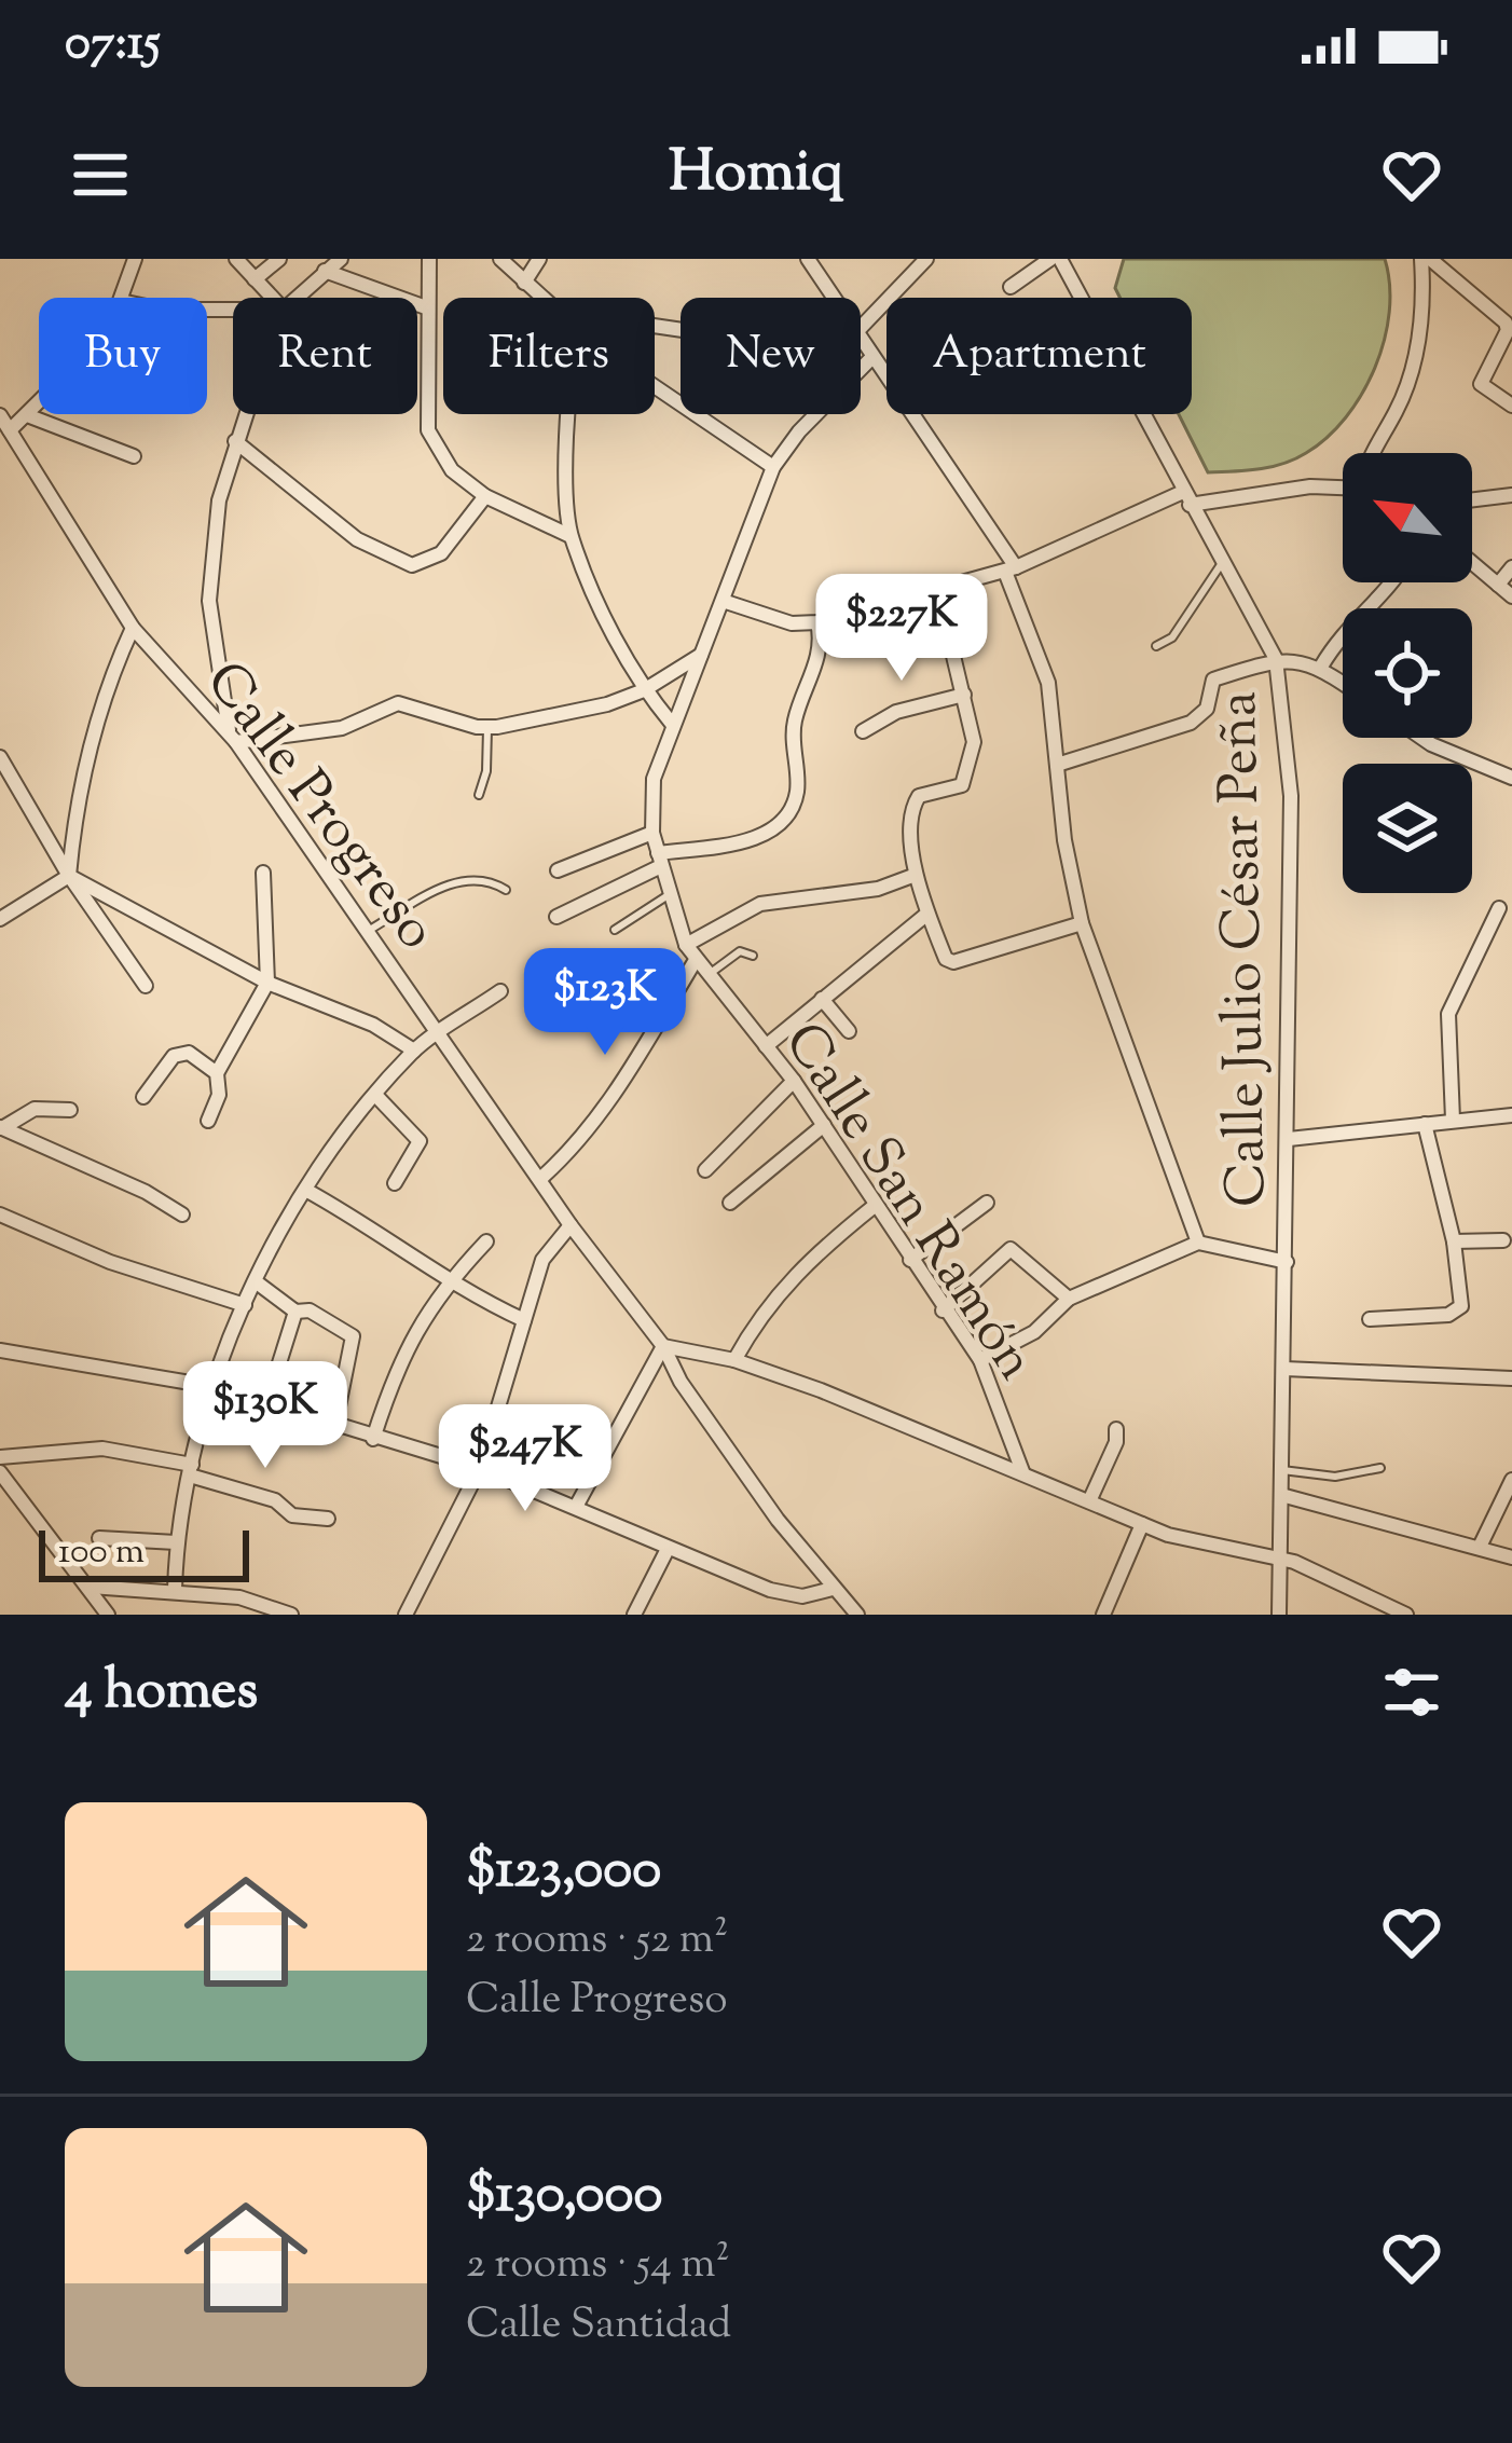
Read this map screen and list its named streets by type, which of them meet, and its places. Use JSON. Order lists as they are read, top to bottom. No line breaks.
{"streets":{"street":["Calle Progreso","Calle Julio César Peña","Calle San Ramón"]},"scale_bar":"100 m","north":"top left","page":{"status":"07:15","header":"Homiq","chip":["Buy","Rent","Filters","New","Apartment"],"price":["$227K","$123K","$130K","$247K"],"scale":"100 m","heading":"4 homes","list":[{"name":"$123,000","note":"2 rooms · 52 m² · Calle Progreso"},{"name":"$130,000","note":"2 rooms · 54 m² · Calle Santidad"}]}}
